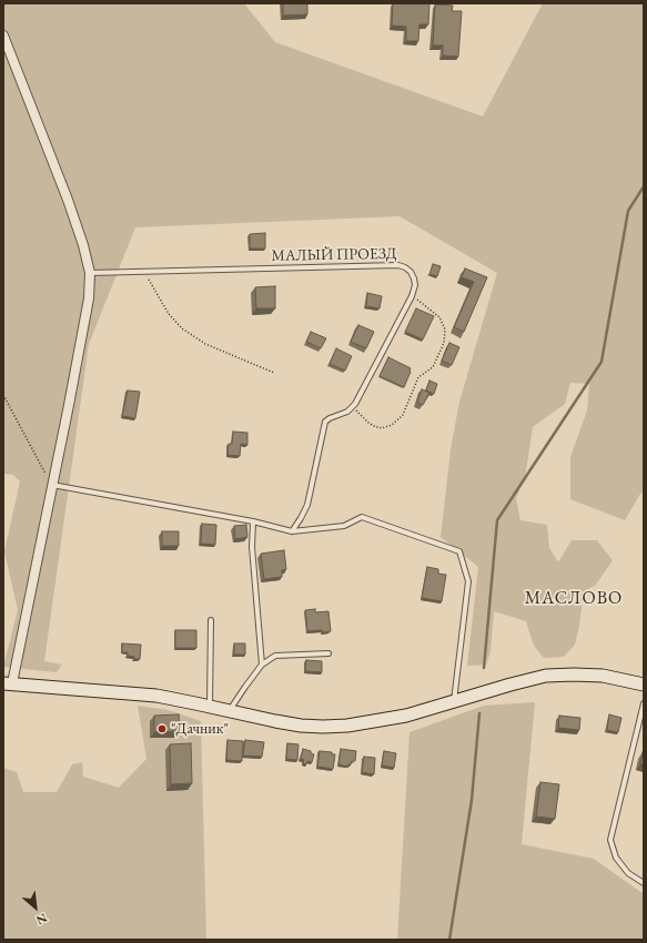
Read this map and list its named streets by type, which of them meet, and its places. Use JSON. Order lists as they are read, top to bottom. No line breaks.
{"streets":{"lane":["МАЛЫЙ ПРОЕЗД"]},"districts":["МАСЛОВО"],"places":["\"Дачник\""],"north":"bottom right"}
